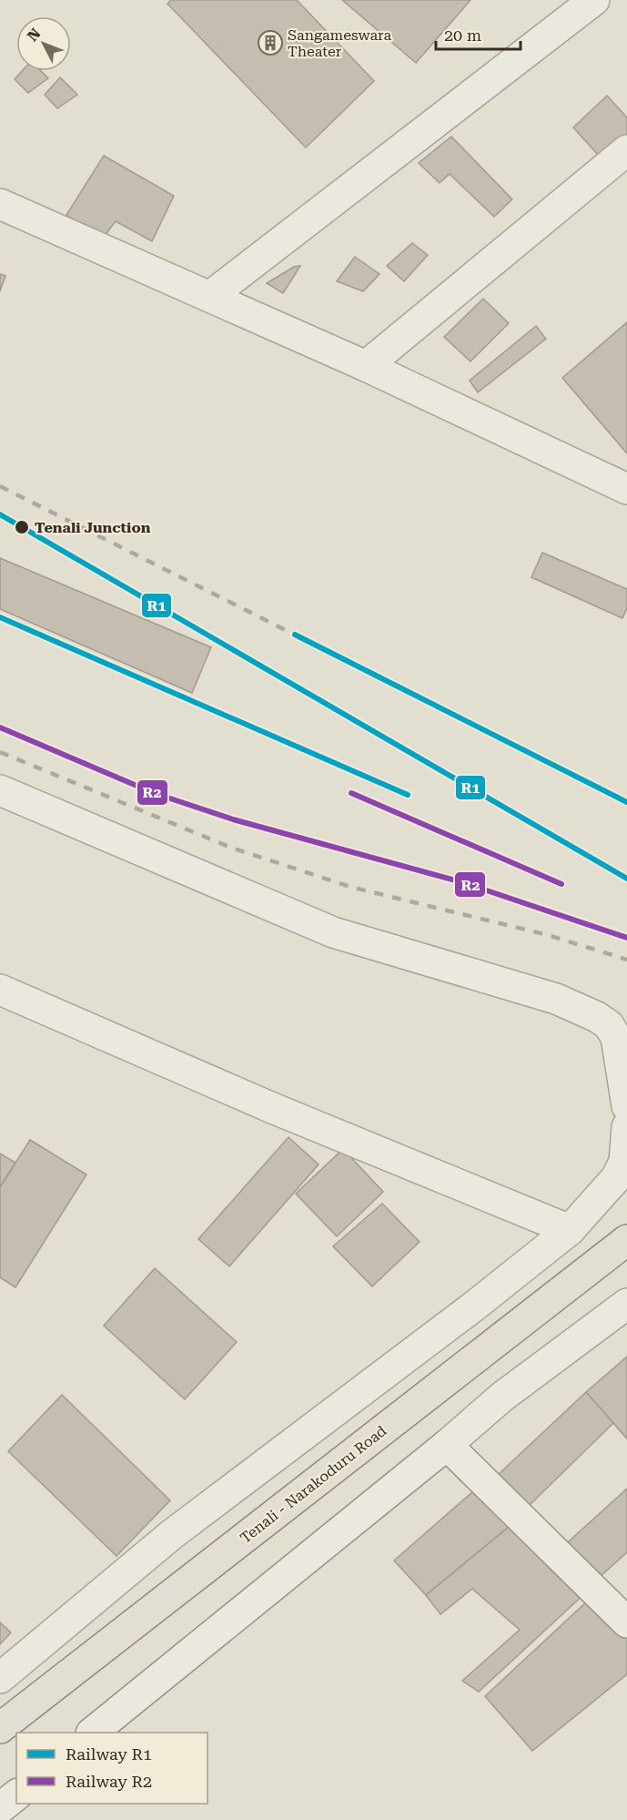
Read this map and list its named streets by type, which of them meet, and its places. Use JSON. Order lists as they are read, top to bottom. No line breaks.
{"streets":{"main road":["Tenali - Narakoduru Road"]},"places":{"building":["Sangameswara Theater"],"other":["Tenali Junction"]},"lines":["rail line R1","rail line R2"],"legend":["Railway R1","Railway R2"],"scale_bar":"20 m","north":"top left"}
